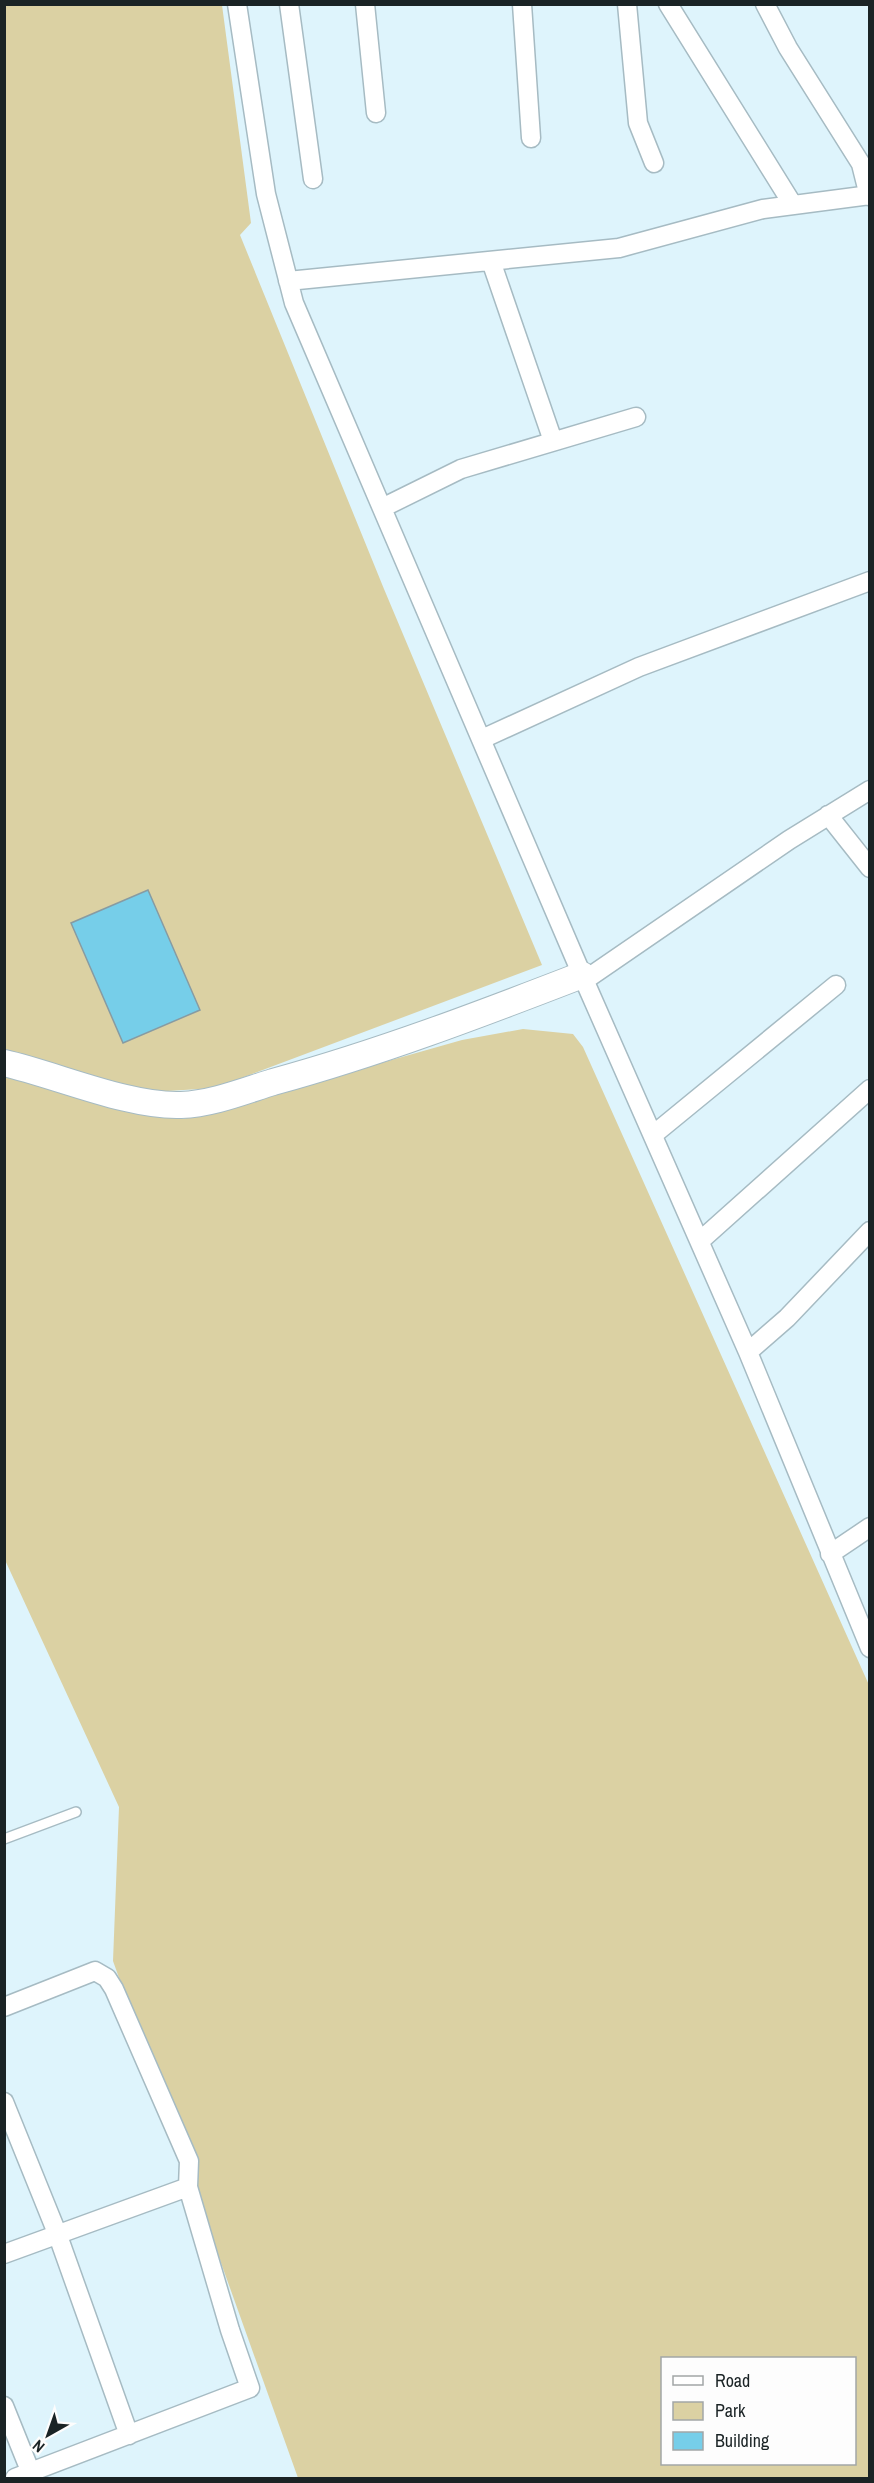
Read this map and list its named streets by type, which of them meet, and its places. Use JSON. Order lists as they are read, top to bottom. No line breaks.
{"legend":["Road","Park","Building"],"north":"bottom left"}
